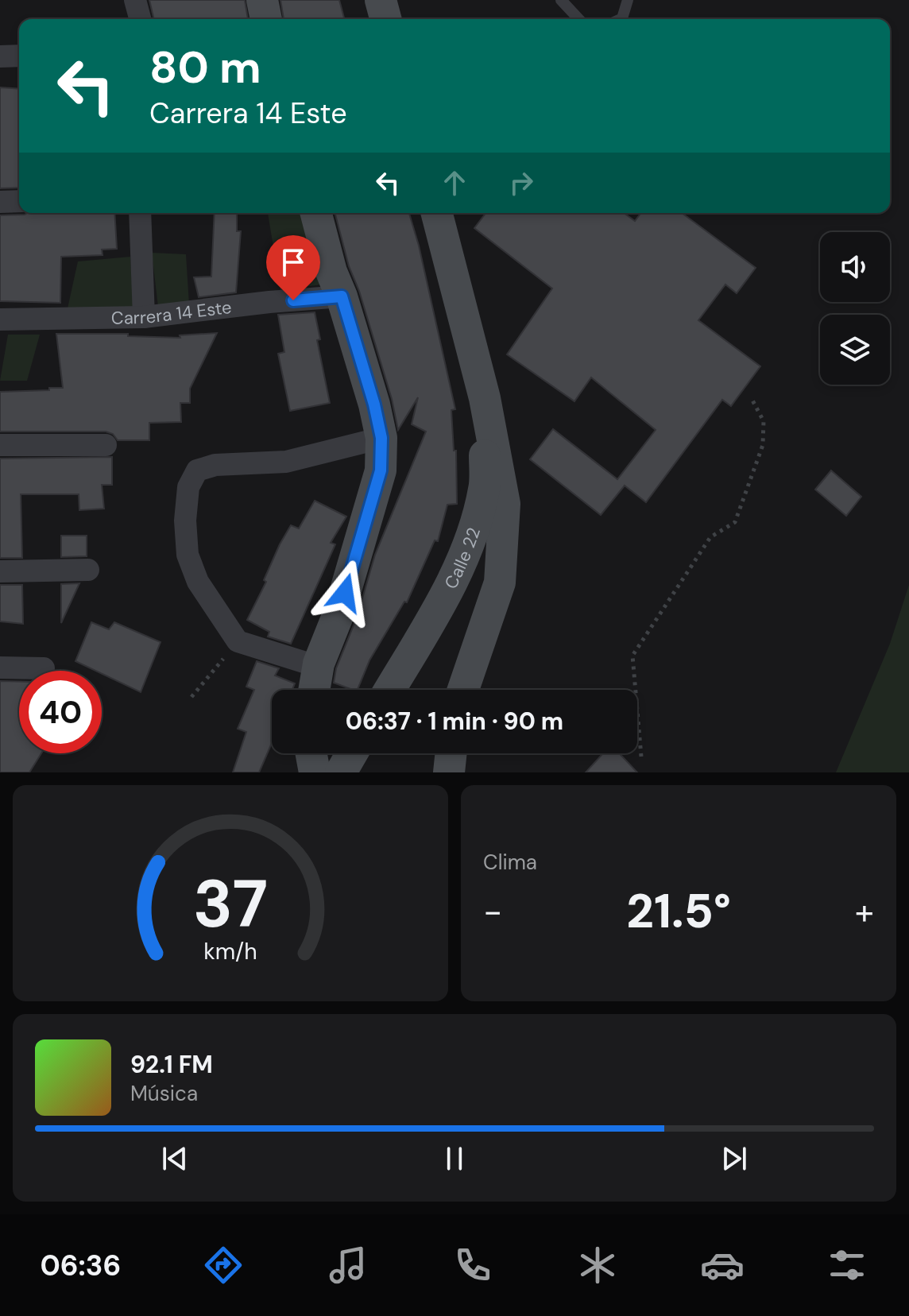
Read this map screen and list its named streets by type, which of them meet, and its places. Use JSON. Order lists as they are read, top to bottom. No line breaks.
{"streets":{"street":["Carrera 14 Este","Calle 22"]},"page":{"turn":["80 m","Carrera 14 Este"],"limit":"40","trip":"06:37 · 1 min · 90 m","tile":"Clima","heat":["−","21.5°","+"],"song":["92.1 FM","Música"],"tabs":"06:36","gauge":["37","km/h"]}}
